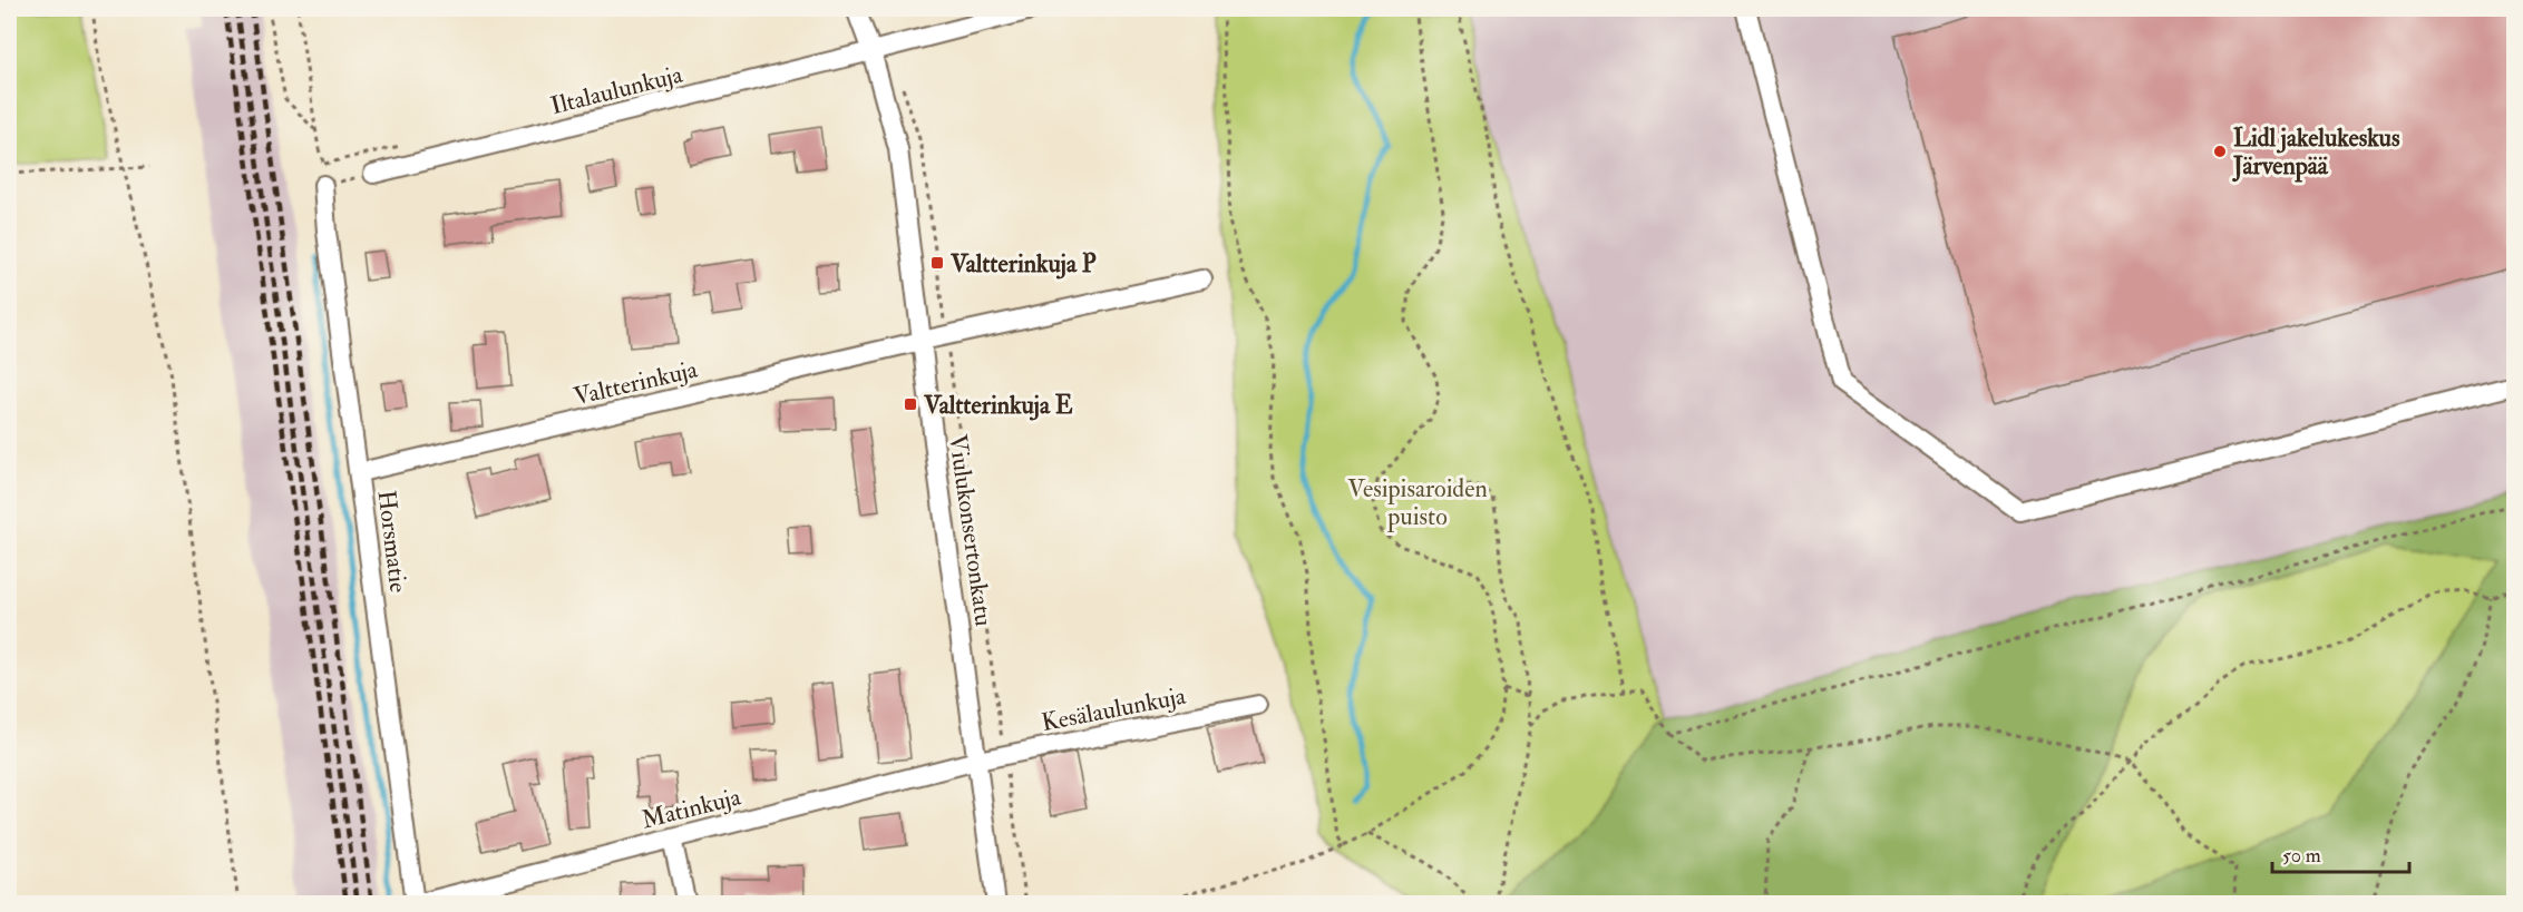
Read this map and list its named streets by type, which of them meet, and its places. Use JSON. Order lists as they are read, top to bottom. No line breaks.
{"streets":{"street":["Iltalaulunkuja","Valtterinkuja","Viulukonsertonkatu","Horsmatie","Kesälaulunkuja","Matinkuja"]},"crossings":[["Iltalaulunkuja","Viulukonsertonkatu"],["Valtterinkuja","Viulukonsertonkatu"],["Valtterinkuja","Horsmatie"],["Viulukonsertonkatu","Kesälaulunkuja"],["Viulukonsertonkatu","Matinkuja"],["Horsmatie","Matinkuja"],["Kesälaulunkuja","Matinkuja"]],"parks":["Vesipisaroiden puisto"],"places":{"other":["Lidl jakelukeskus Järvenpää"],"transit":["Valtterinkuja P","Valtterinkuja E"]},"scale_bar":"50 m"}
